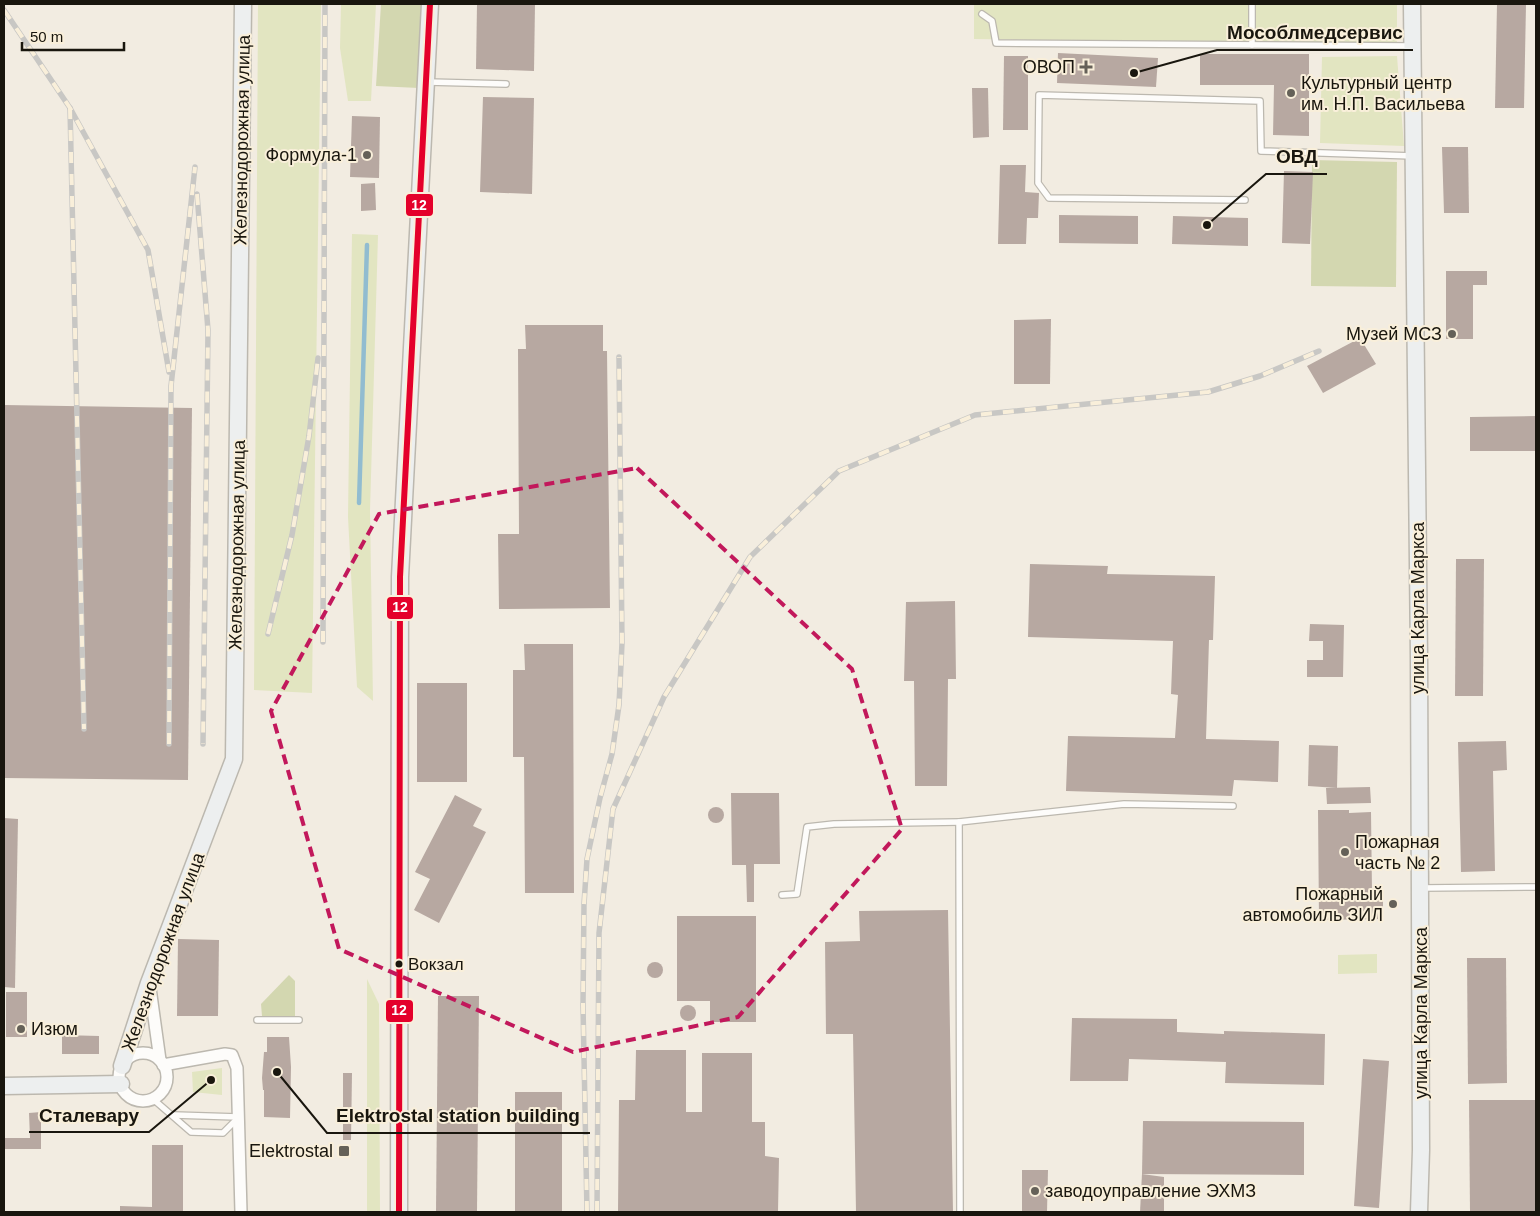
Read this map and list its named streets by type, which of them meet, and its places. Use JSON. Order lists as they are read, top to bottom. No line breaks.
{"streets":{"street":["Железнодорожная улица","улица Карла Маркса"]},"places":{"health":["ОВОП"],"other":["Мособлмедсервис","Культурный центр им. Н.П. Васильева","Формула-1","ОВД","Музей МСЗ","Пожарная часть № 2","Пожарный автомобиль ЗИЛ","Вокзал","Изюм","Elektrostal station building","Сталевару","заводоуправление ЭХМЗ"],"transit":["Elektrostal"]},"lines":["transit line 12"],"scale_bar":"50 m"}
